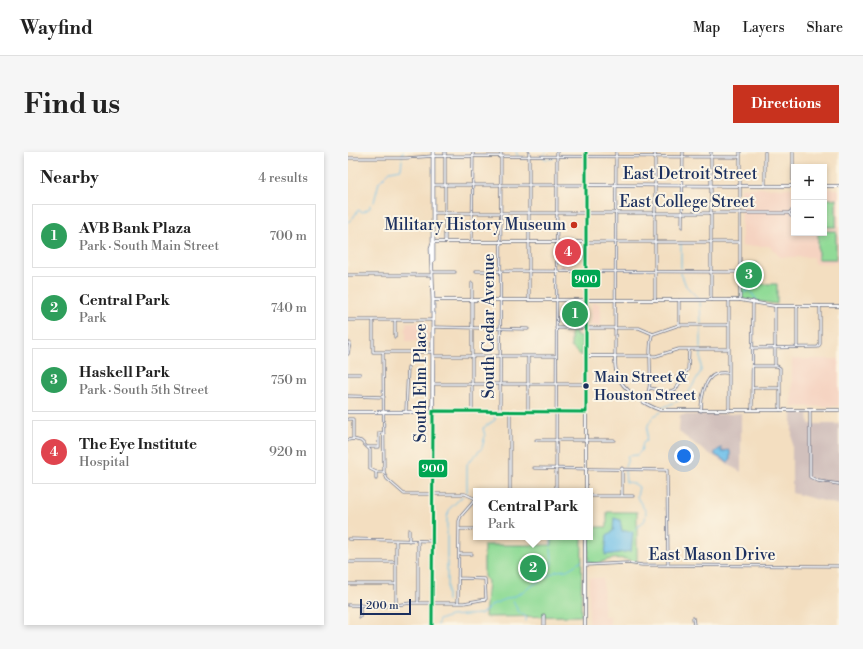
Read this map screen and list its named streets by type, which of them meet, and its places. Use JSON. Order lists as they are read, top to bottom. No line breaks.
{"streets":{"main road":["South Elm Place"],"street":["East Detroit Street","East College Street","South Cedar Avenue","East Mason Drive"]},"crossings":[["East College Street","South Cedar Avenue"],["East College Street","South Elm Place"]],"places":["Military History Museum","Main Street & Houston Street"],"lines":["transit line 900"],"scale_bar":"200 m","page":{"header":"Wayfind","nav":["Map","Layers","Share"],"buttons":"Directions","title":"Find us","heading":["Nearby","4 results"],"map_buttons":["+","−"],"list":[{"mark":"1","name":"AVB Bank Plaza","note":"Park · South Main Street","value":"700 m"},{"mark":"2","name":"Central Park","note":"Park","value":"740 m"},{"mark":"3","name":"Haskell Park","note":"Park · South 5th Street","value":"750 m"},{"mark":"4","name":"The Eye Institute","note":"Hospital","value":"920 m"}],"pins":["4","3","1","2"],"popup":["Central Park","Park"],"scale":"200 m"}}
